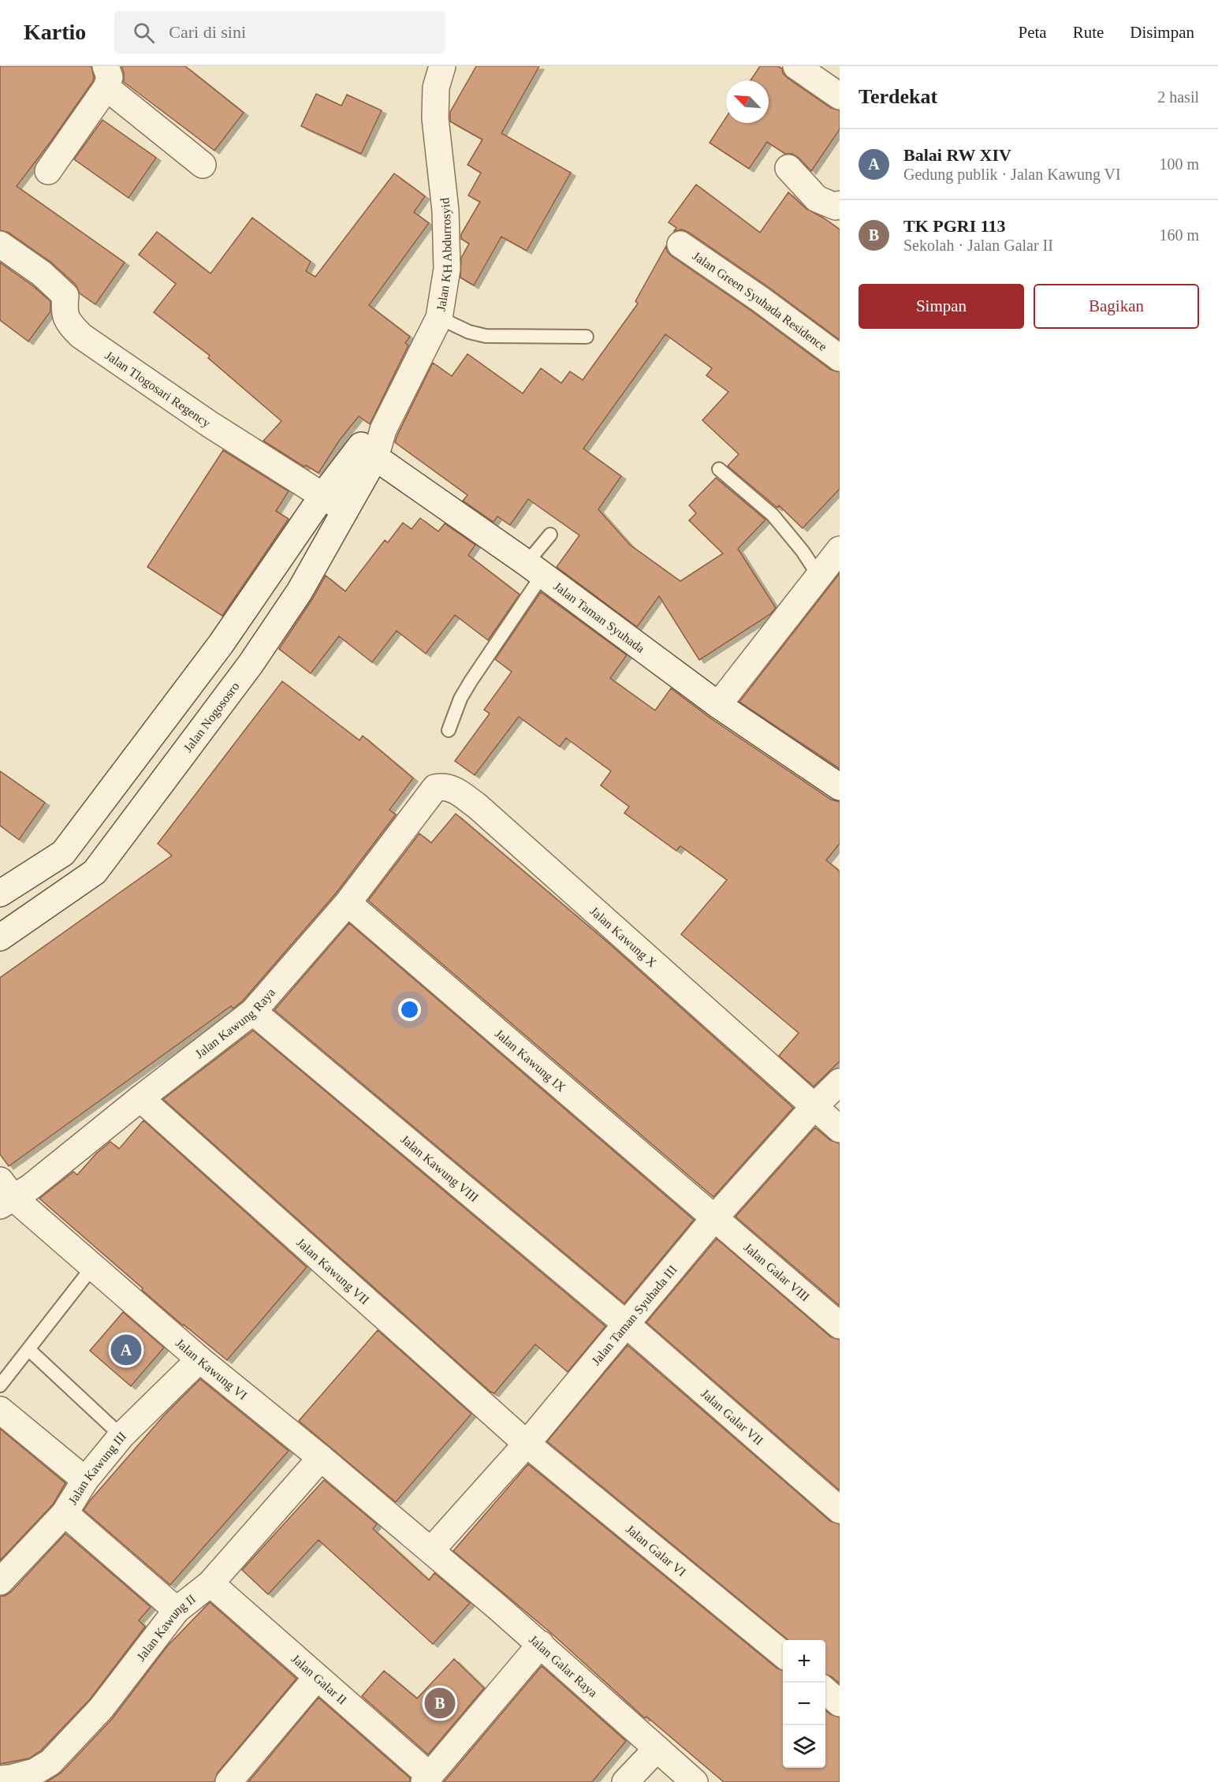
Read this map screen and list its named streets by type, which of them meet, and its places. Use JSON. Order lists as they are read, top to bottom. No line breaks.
{"streets":{"street":["Jalan KH Abdurrosyid","Jalan Green Syuhada Residence","Jalan Tlogosari Regency","Jalan Taman Syuhada","Jalan Nogososro","Jalan Kawung X","Jalan Kawung Raya","Jalan Kawung IX","Jalan Kawung VIII","Jalan Kawung VII","Jalan Galar VIII","Jalan Taman Syuhada III","Jalan Kawung VI","Jalan Galar VII","Jalan Kawung III","Jalan Galar VI","Jalan Kawung II","Jalan Galar Raya","Jalan Galar II"]},"crossings":[["Jalan KH Abdurrosyid","Jalan Taman Syuhada"],["Jalan KH Abdurrosyid","Jalan Nogososro"],["Jalan Tlogosari Regency","Jalan Nogososro"],["Jalan Taman Syuhada","Jalan Nogososro"],["Jalan Kawung X","Jalan Kawung Raya"],["Jalan Kawung X","Jalan Taman Syuhada III"],["Jalan Kawung Raya","Jalan Kawung IX"],["Jalan Kawung Raya","Jalan Kawung VIII"],["Jalan Kawung Raya","Jalan Kawung VII"],["Jalan Kawung Raya","Jalan Kawung VI"],["Jalan Kawung IX","Jalan Galar VIII"],["Jalan Kawung IX","Jalan Taman Syuhada III"],["Jalan Kawung VIII","Jalan Taman Syuhada III"],["Jalan Kawung VIII","Jalan Galar VII"],["Jalan Kawung VII","Jalan Taman Syuhada III"],["Jalan Kawung VII","Jalan Galar VI"],["Jalan Galar VIII","Jalan Taman Syuhada III"],["Jalan Taman Syuhada III","Jalan Kawung VI"],["Jalan Taman Syuhada III","Jalan Galar VII"],["Jalan Taman Syuhada III","Jalan Galar VI"],["Jalan Taman Syuhada III","Jalan Galar Raya"],["Jalan Kawung VI","Jalan Kawung III"],["Jalan Kawung VI","Jalan Kawung II"],["Jalan Kawung VI","Jalan Galar Raya"],["Jalan Kawung II","Jalan Galar II"],["Jalan Galar Raya","Jalan Galar II"]],"north":"top left","page":{"header":"Kartio","search":"Cari di sini","nav":["Peta","Rute","Disimpan"],"heading":["Terdekat","2 hasil"],"list":[{"mark":"A","name":"Balai RW XIV","note":"Gedung publik · Jalan Kawung VI","value":"100 m"},{"mark":"B","name":"TK PGRI 113","note":"Sekolah · Jalan Galar II","value":"160 m"}],"buttons":["Simpan","Bagikan"],"pins":["A","B"],"map_buttons":["+","−"]}}
